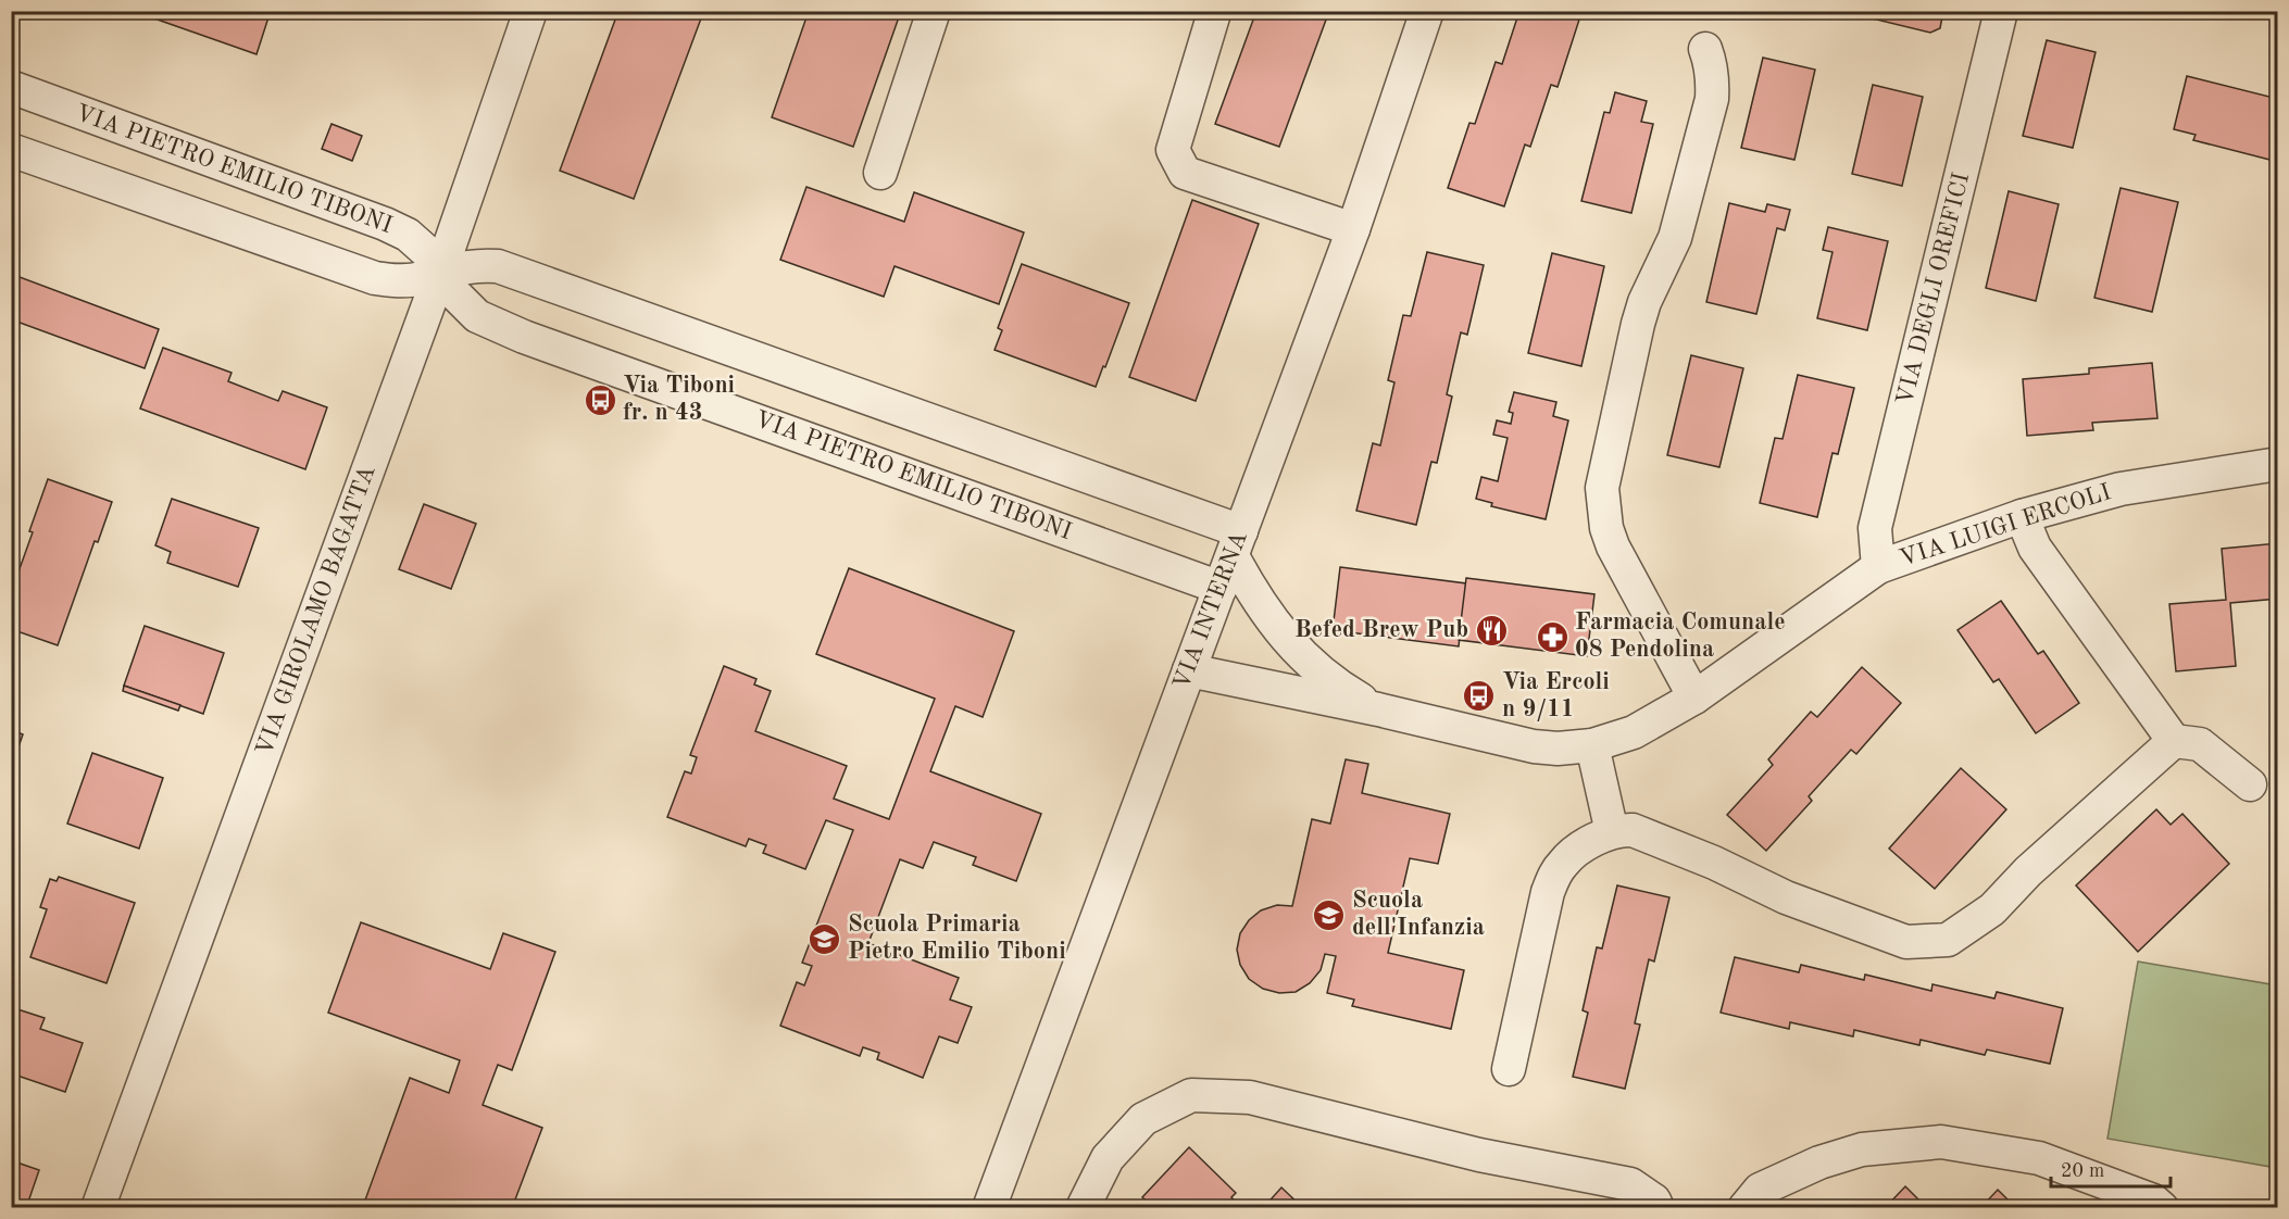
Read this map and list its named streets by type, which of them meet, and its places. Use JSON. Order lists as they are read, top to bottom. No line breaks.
{"streets":{"street":["VIA PIETRO EMILIO TIBONI","VIA DEGLI OREFICI","VIA LUIGI ERCOLI","VIA GIROLAMO BAGATTA","VIA INTERNA"]},"crossings":[["VIA PIETRO EMILIO TIBONI","VIA GIROLAMO BAGATTA"],["VIA PIETRO EMILIO TIBONI","VIA INTERNA"],["VIA DEGLI OREFICI","VIA LUIGI ERCOLI"],["VIA LUIGI ERCOLI","VIA INTERNA"]],"places":{"bus stop":["Via Tiboni fr. n 43","Via Ercoli n 9/11"],"restaurant":["Befed Brew Pub"],"pharmacy":["Farmacia Comunale 08 Pendolina"],"school or university":["Scuola dell'Infanzia","Scuola Primaria Pietro Emilio Tiboni"]},"scale_bar":"20 m"}
